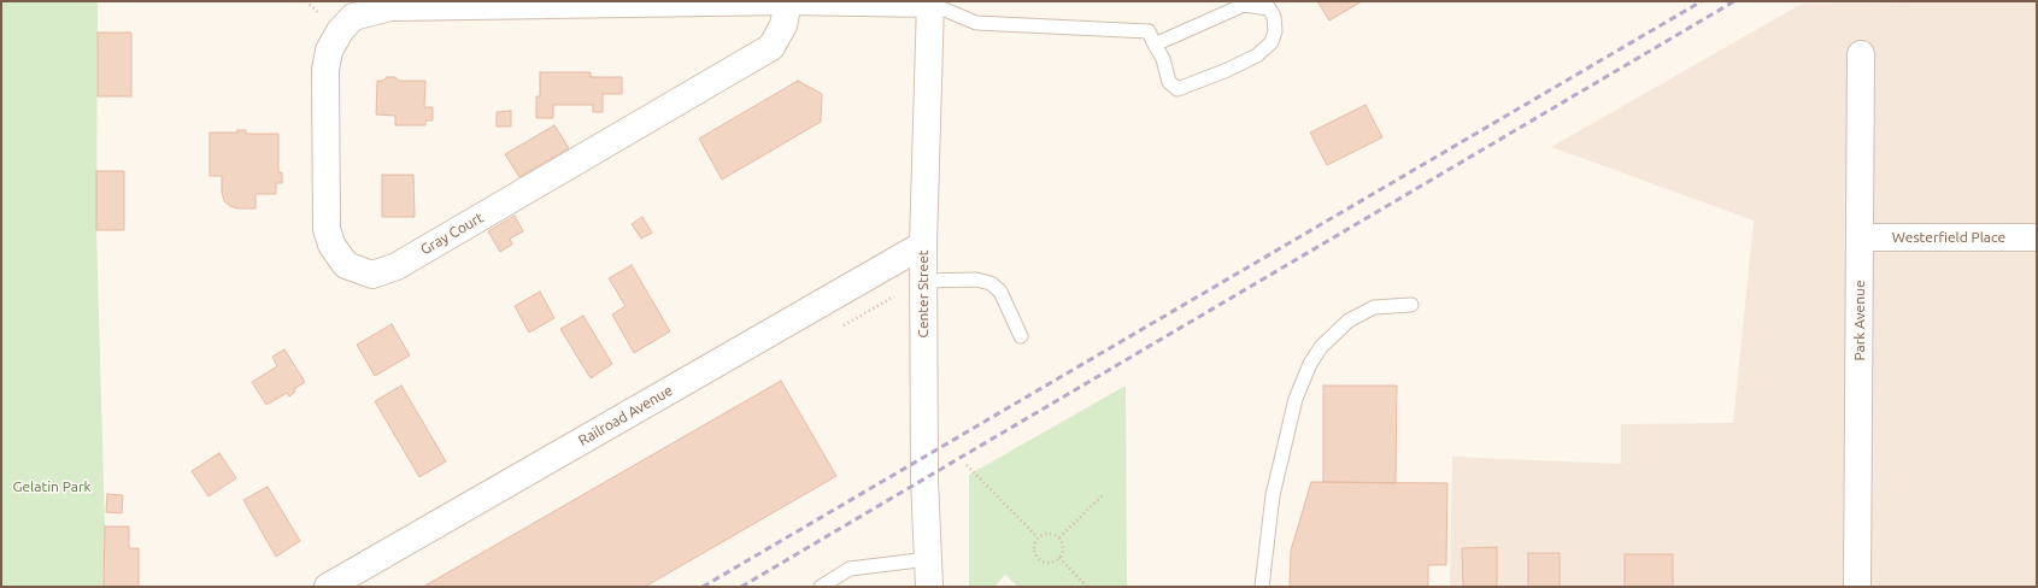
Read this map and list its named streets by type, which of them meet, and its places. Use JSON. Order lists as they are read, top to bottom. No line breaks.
{"streets":{"street":["Gray Court","Westerfield Place","Center Street","Park Avenue","Railroad Avenue"]},"crossings":[["Gray Court","Center Street"],["Westerfield Place","Park Avenue"],["Center Street","Railroad Avenue"]],"parks":["Gelatin Park"]}
